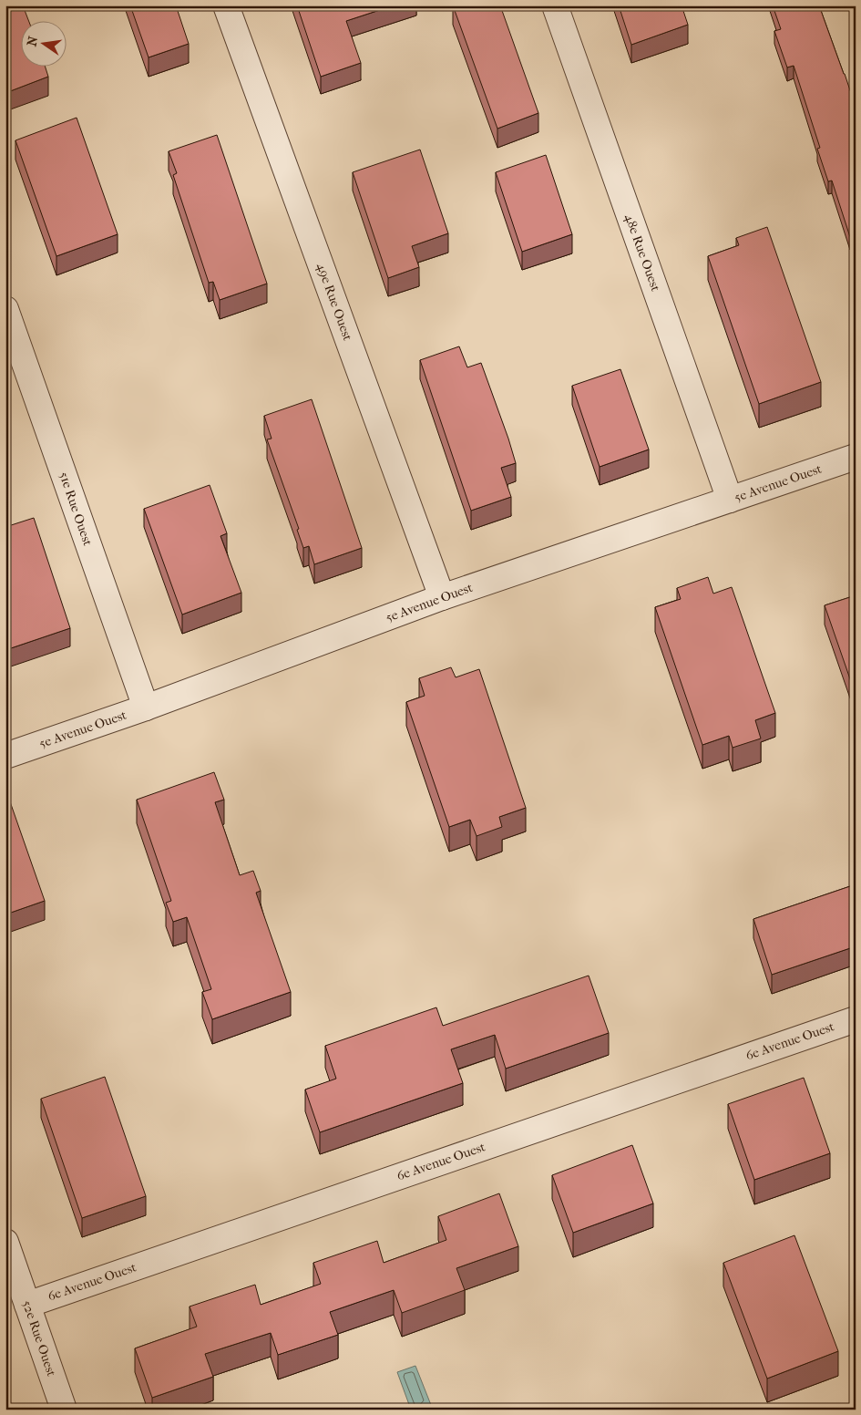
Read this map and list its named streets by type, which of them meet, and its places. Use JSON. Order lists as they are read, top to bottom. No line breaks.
{"streets":{"street":["48e Rue Ouest","49e Rue Ouest","5e Avenue Ouest","51e Rue Ouest","6e Avenue Ouest","52e Rue Ouest"]},"crossings":[["48e Rue Ouest","5e Avenue Ouest"],["49e Rue Ouest","5e Avenue Ouest"],["5e Avenue Ouest","51e Rue Ouest"],["6e Avenue Ouest","52e Rue Ouest"]],"north":"left"}
